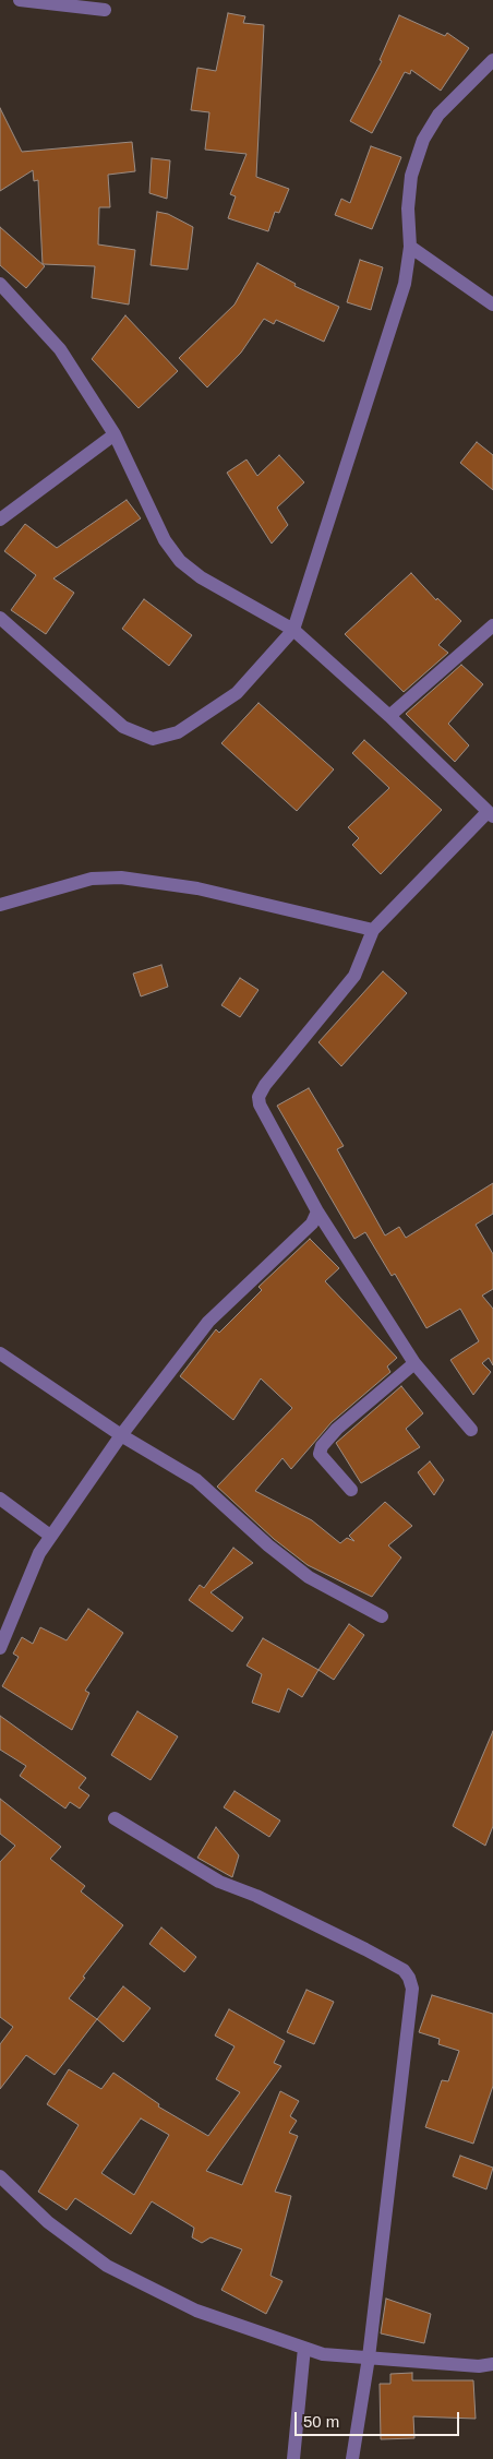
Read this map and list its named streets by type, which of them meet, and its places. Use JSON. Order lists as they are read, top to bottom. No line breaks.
{"scale_bar":"50 m"}
